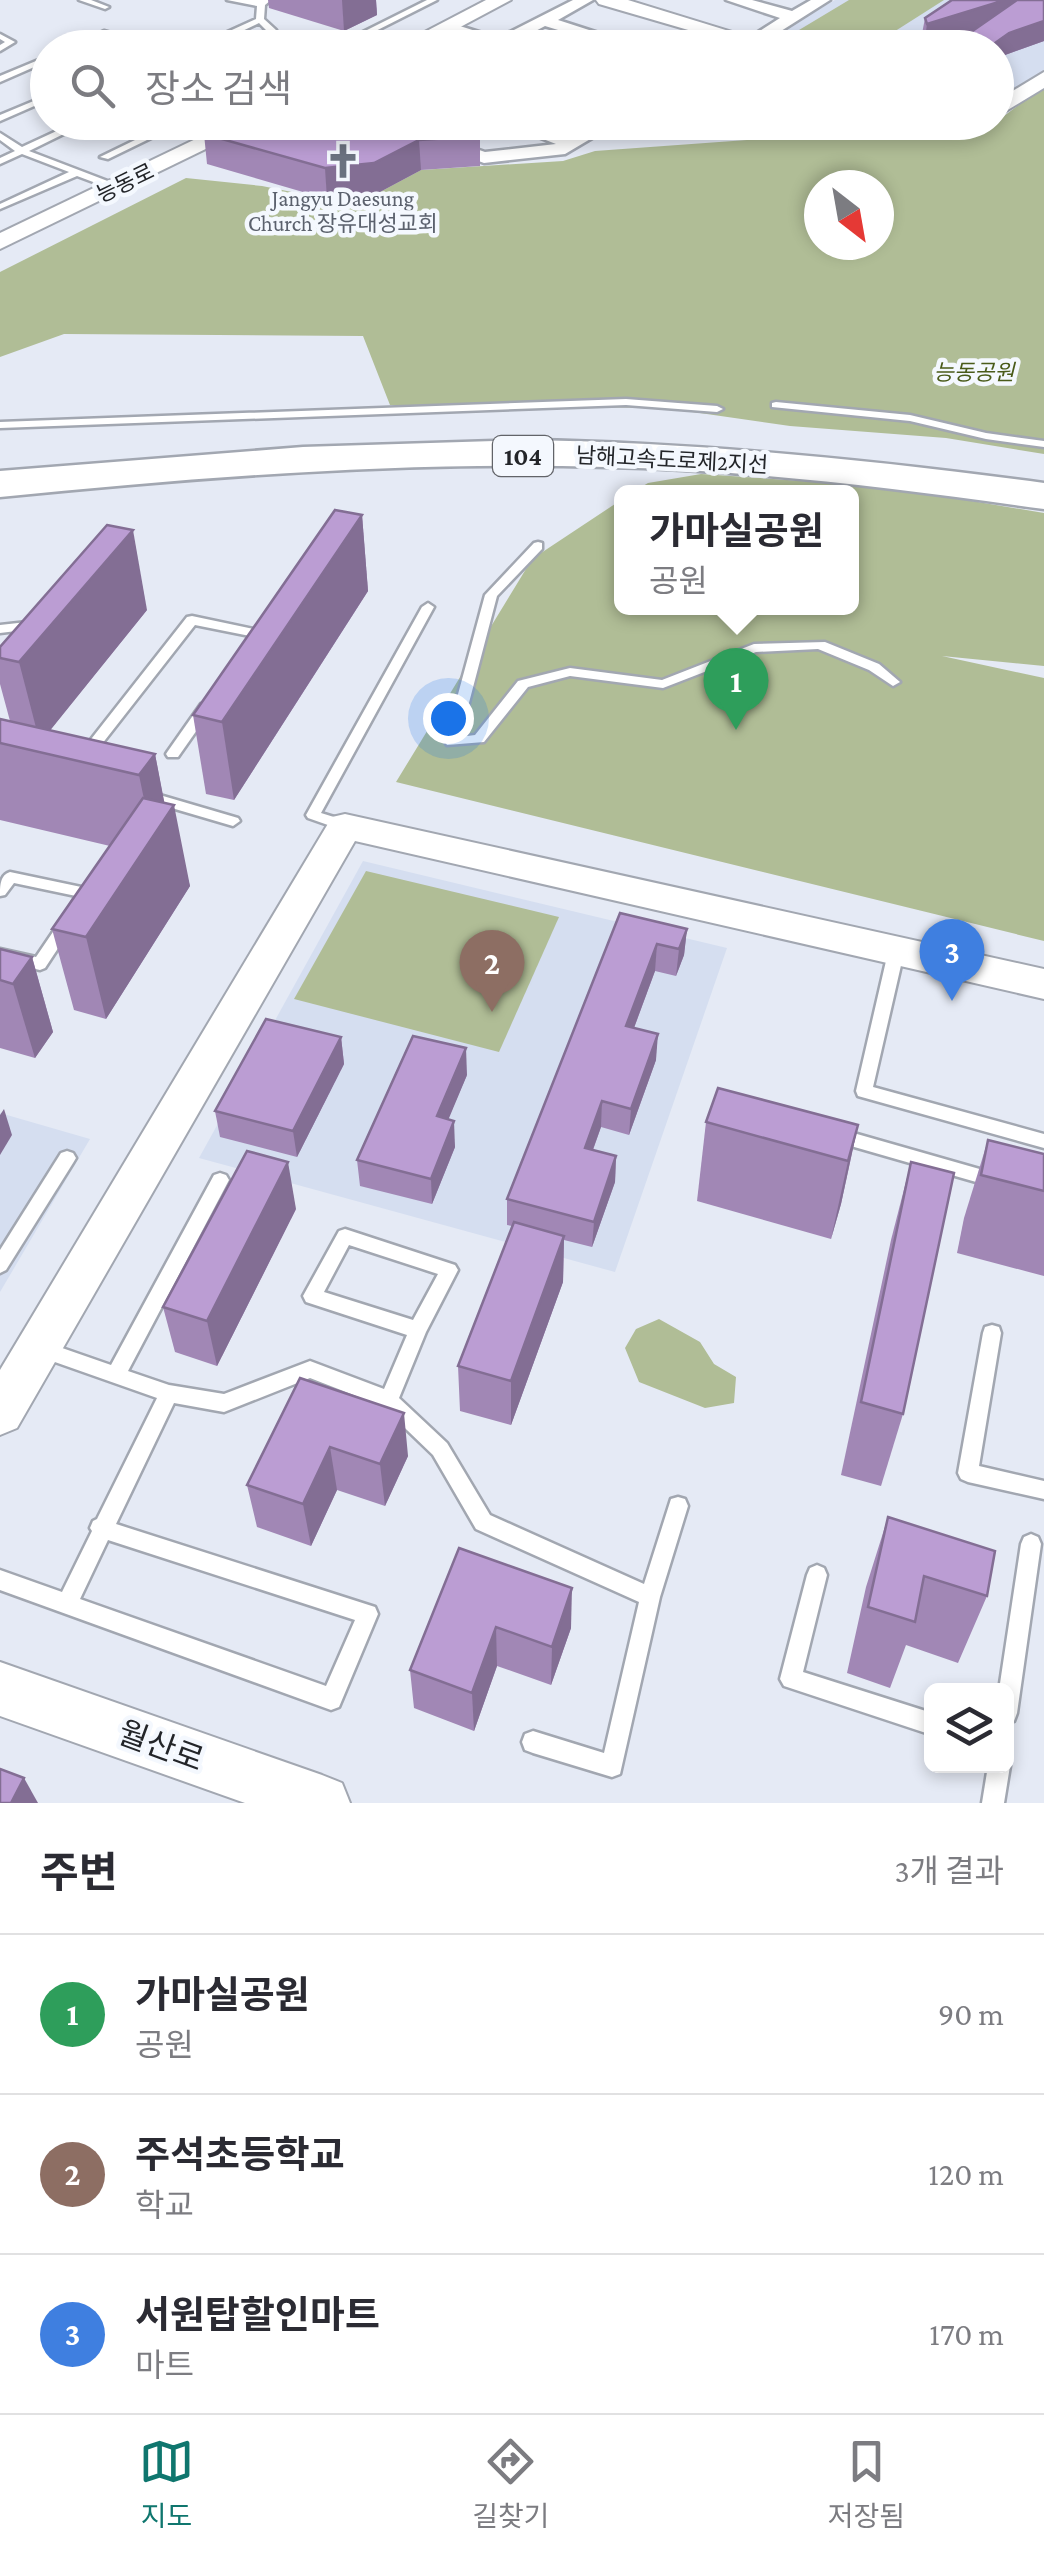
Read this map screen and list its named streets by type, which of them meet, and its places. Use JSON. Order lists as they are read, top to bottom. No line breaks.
{"streets":{"highway":["104","남해고속도로제2지선"],"street":["능동로","월산로"]},"parks":["능동공원"],"places":{"church":["Jangyu Daesung Church 장유대성교회"]},"north":"bottom right","page":{"search":"장소 검색","popup":["가마실공원","공원"],"pins":["1","3","2"],"heading":["주변","3개 결과"],"list":[{"mark":"1","name":"가마실공원","note":"공원","value":"90 m"},{"mark":"2","name":"주석초등학교","note":"학교","value":"120 m"},{"mark":"3","name":"서원탑할인마트","note":"마트","value":"170 m"}],"nav":["지도","길찾기","저장됨"]}}
